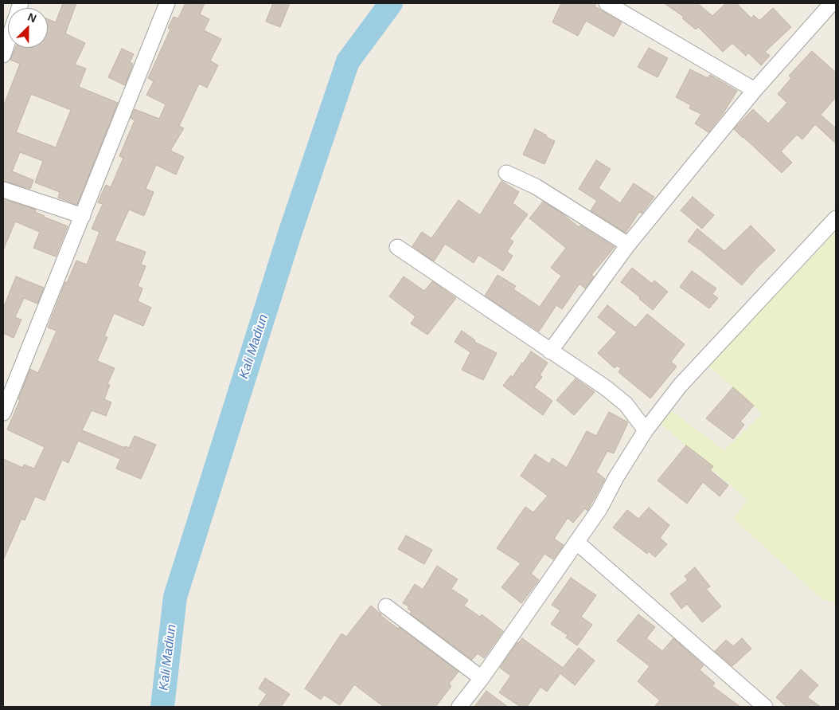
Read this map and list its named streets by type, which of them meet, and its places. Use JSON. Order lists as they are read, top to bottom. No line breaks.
{"water":["Kali Madiun"],"north":"top right"}
